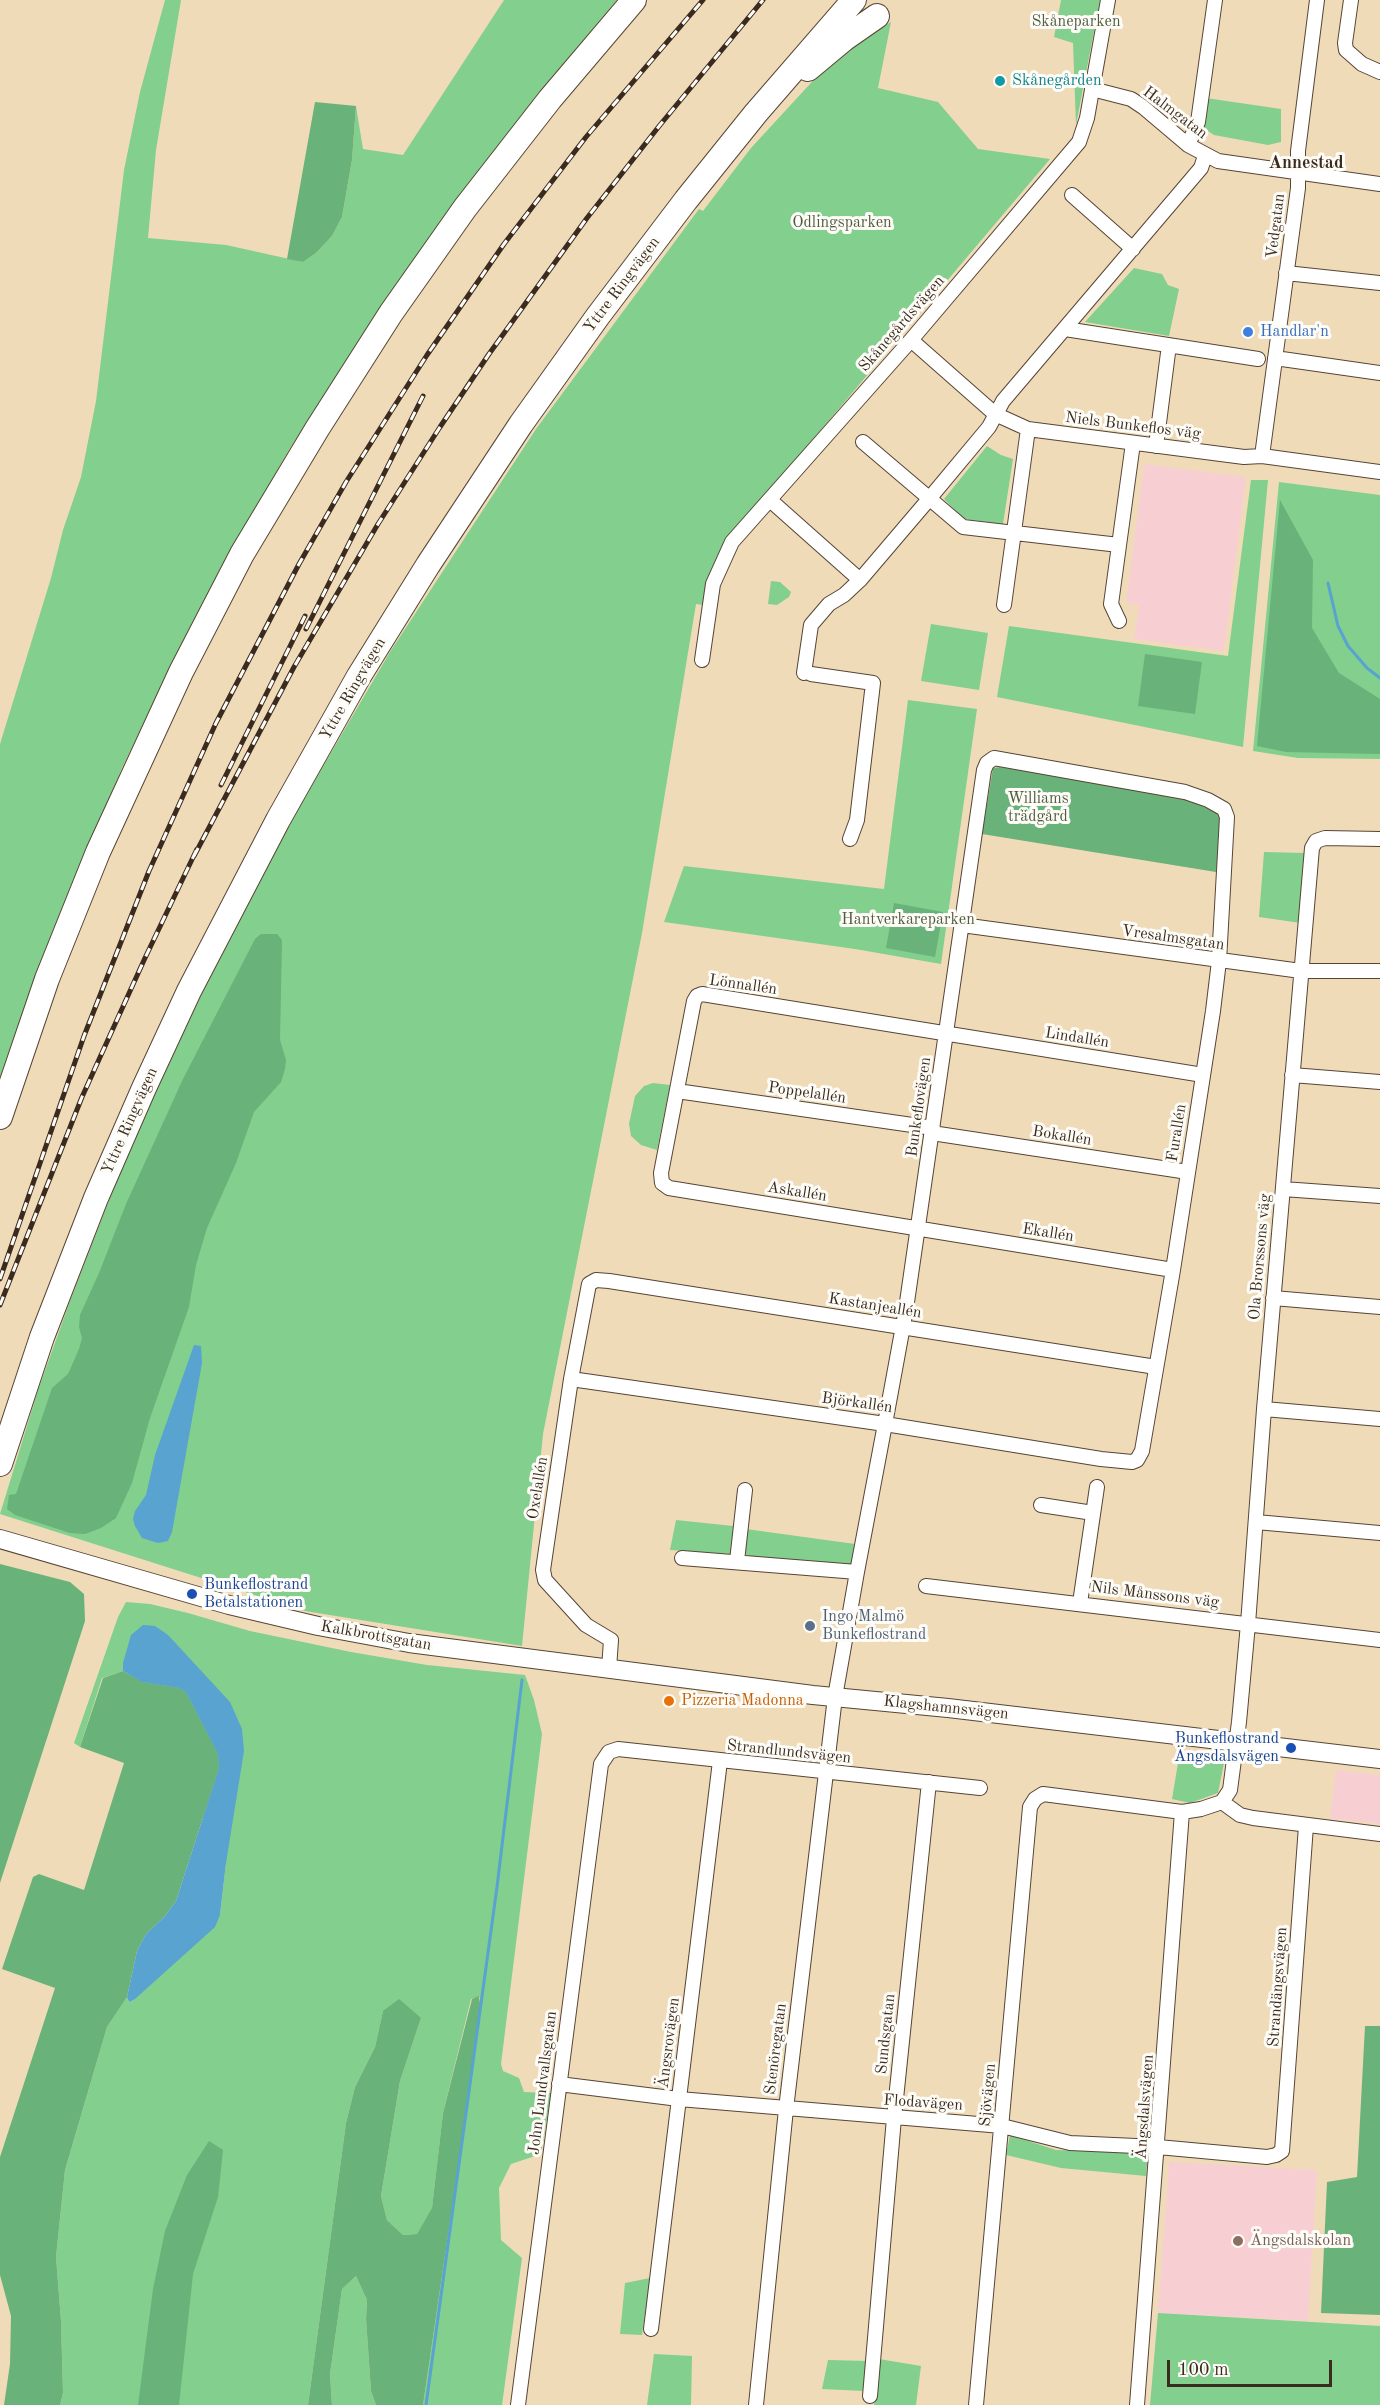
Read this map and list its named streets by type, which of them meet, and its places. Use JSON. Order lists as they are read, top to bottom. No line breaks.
{"streets":{"highway":["Yttre Ringvägen"],"street":["Halmgatan","Vedgatan","Skånegårdsvägen","Niels Bunkeflos väg","Vresalmsgatan","Lönnallén","Lindallén","Poppelallén","Bunkeflovägen","Furallén","Bokallén","Askallén","Ekallén","Ola Brorssons väg","Kastanjeallén","Björkallén","Oxelallén","Nils Månssons väg","Kalkbrottsgatan","Klagshamnsvägen","Strandlundsvägen","Strandängsvägen","Sundsgatan","Ängsrovägen","Stenöregatan","John Lundvallsgatan","Sjövägen","Flodavägen","Ängsdalsvägen"]},"crossings":[["Halmgatan","Vedgatan"],["Halmgatan","Skånegårdsvägen"],["Vedgatan","Niels Bunkeflos väg"],["Skånegårdsvägen","Niels Bunkeflos väg"],["Vresalmsgatan","Bunkeflovägen"],["Vresalmsgatan","Furallén"],["Vresalmsgatan","Ola Brorssons väg"],["Lönnallén","Lindallén"],["Lönnallén","Poppelallén"],["Lönnallén","Bunkeflovägen"],["Lönnallén","Askallén"],["Lindallén","Bunkeflovägen"],["Lindallén","Furallén"],["Poppelallén","Bunkeflovägen"],["Poppelallén","Bokallén"],["Bunkeflovägen","Furallén"],["Bunkeflovägen","Bokallén"],["Bunkeflovägen","Askallén"],["Bunkeflovägen","Ekallén"],["Bunkeflovägen","Kastanjeallén"],["Bunkeflovägen","Björkallén"],["Bunkeflovägen","Klagshamnsvägen"],["Bunkeflovägen","Stenöregatan"],["Furallén","Bokallén"],["Furallén","Ekallén"],["Furallén","Kastanjeallén"],["Furallén","Björkallén"],["Askallén","Ekallén"],["Ola Brorssons väg","Nils Månssons väg"],["Ola Brorssons väg","Klagshamnsvägen"],["Kastanjeallén","Oxelallén"],["Björkallén","Oxelallén"],["Oxelallén","Klagshamnsvägen"],["Kalkbrottsgatan","Klagshamnsvägen"],["Klagshamnsvägen","Stenöregatan"],["Strandlundsvägen","Sundsgatan"],["Strandlundsvägen","Ängsrovägen"],["Strandlundsvägen","Stenöregatan"],["Strandlundsvägen","John Lundvallsgatan"],["Strandängsvägen","Flodavägen"],["Sundsgatan","Flodavägen"],["Ängsrovägen","Flodavägen"],["Stenöregatan","Flodavägen"],["John Lundvallsgatan","Flodavägen"],["Sjövägen","Flodavägen"],["Sjövägen","Ängsdalsvägen"],["Flodavägen","Ängsdalsvägen"]],"districts":["Annestad"],"parks":["Skåneparken","Odlingsparken","Williams trädgård","Hantverkareparken"],"places":["Skånegården","Handlar'n","Bunkeflostrand Betalstationen","Ingo Malmö Bunkeflostrand","Pizzeria Madonna","Bunkeflostrand Ängsdalsvägen","Ängsdalskolan"],"scale_bar":"100 m"}
